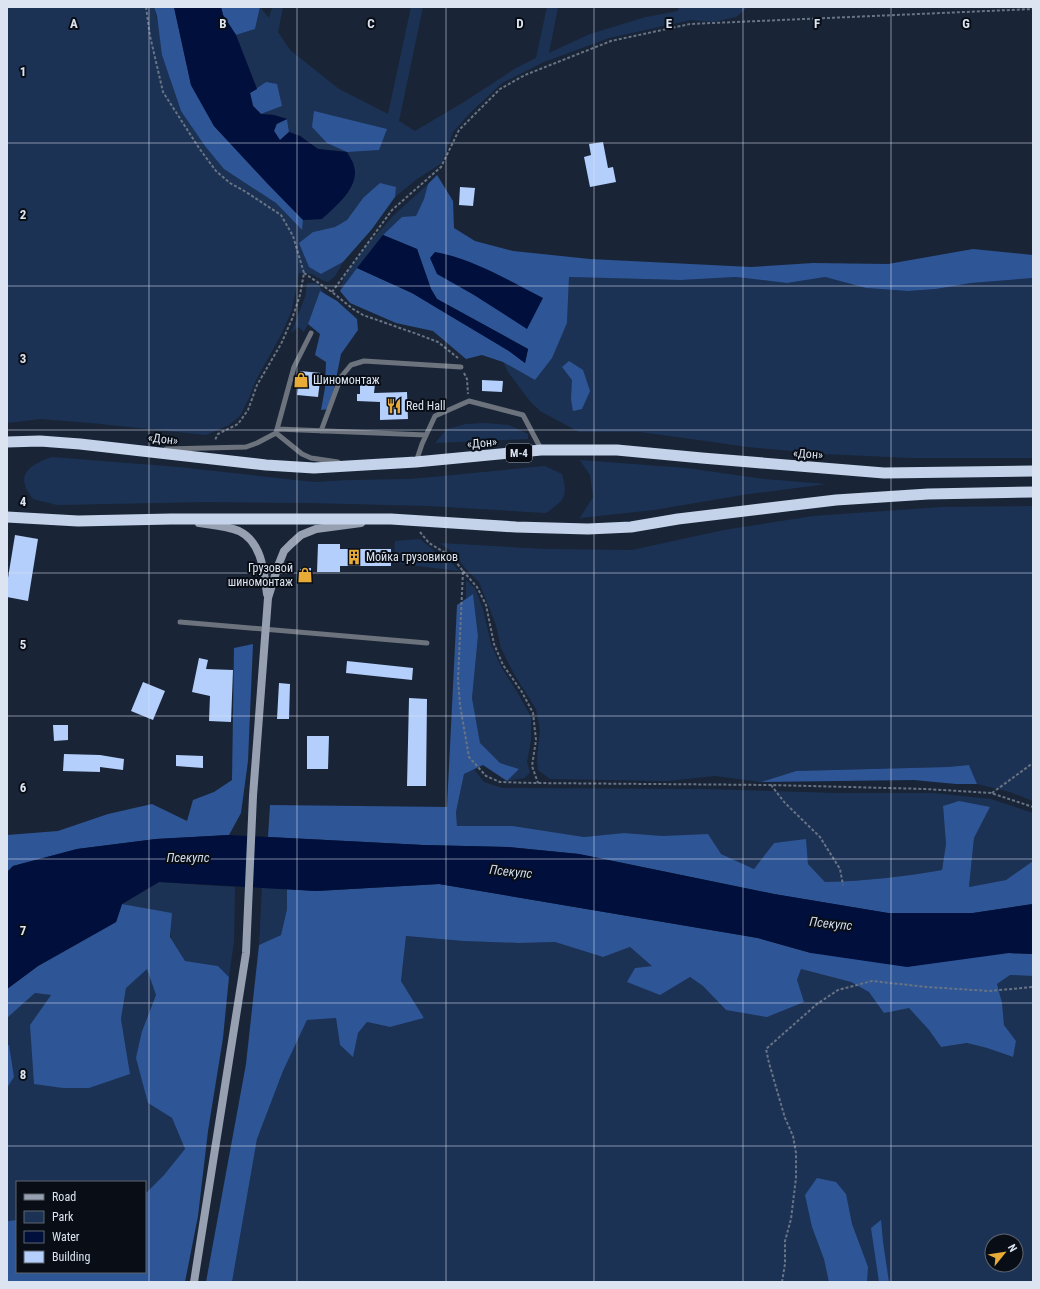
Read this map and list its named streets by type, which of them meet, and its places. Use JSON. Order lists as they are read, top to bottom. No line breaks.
{"streets":{"highway":["«Дон»","М-4"]},"crossings":[["«Дон»","М-4"]],"water":["Псекупс"],"places":{"shop":["Шиномонтаж","Грузовой шиномонтаж"],"restaurant":["Red Hall"],"building":["Мойка грузовиков"]},"legend":["Road","Park","Water","Building"],"north":"top right","grid":{"columns":["A","B","C","D","E","F","G"],"rows":["1","2","3","4","5","6","7","8"]}}
